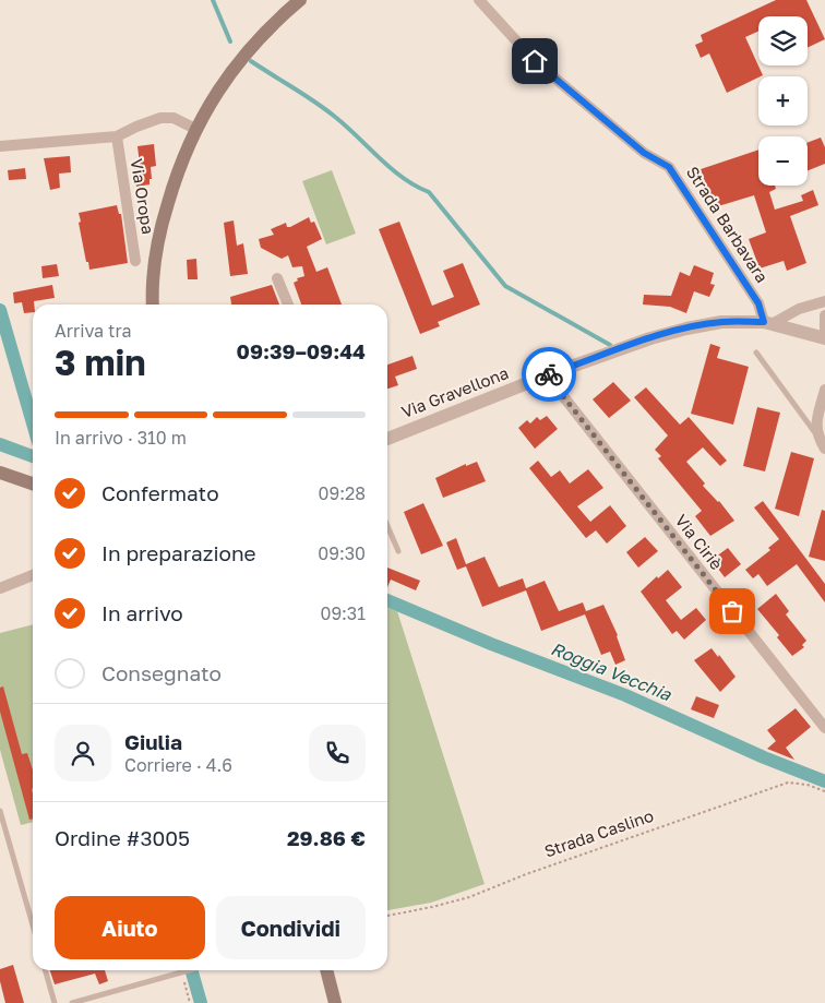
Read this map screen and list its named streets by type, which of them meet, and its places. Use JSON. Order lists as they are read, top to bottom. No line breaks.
{"streets":{"street":["Via Oropa","Strada Barbavara","Via Gravellona","Via Ciriè"],"path":["Strada Caslino"]},"crossings":[["Strada Barbavara","Via Gravellona"],["Via Gravellona","Via Ciriè"]],"water":["Roggia Vecchia"],"page":{"map_buttons":["+","−"],"heading":["3 min","Arriva tra","09:39–09:44"],"panel":["Giulia","Corriere · 4.6","Ordine #3005","29.86 €"],"bar":"In arrivo · 310 m","list":[["Confermato","09:28"],["In preparazione","09:30"],["In arrivo","09:31"],"Consegnato"],"buttons":["Aiuto","Condividi"]}}
